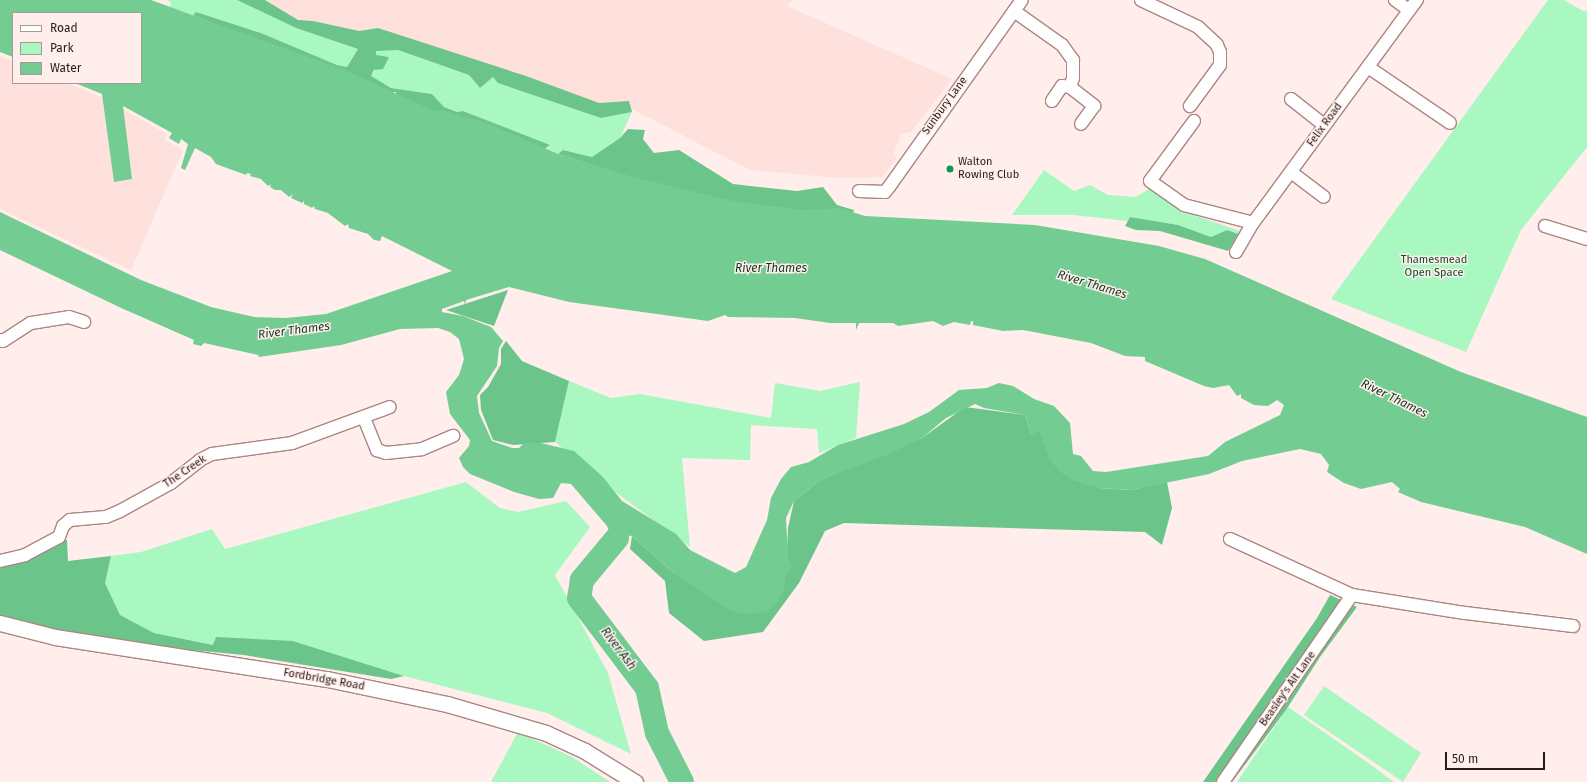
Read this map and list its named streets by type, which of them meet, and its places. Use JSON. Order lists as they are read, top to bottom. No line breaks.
{"streets":{"street":["Sunbury Lane","Felix Road","The Creek","Fordbridge Road","Beasley's Ait Lane"]},"water":["River Thames","River Ash"],"parks":["Thamesmead Open Space"],"places":["Walton Rowing Club"],"legend":["Road","Park","Water"],"scale_bar":"50 m"}
